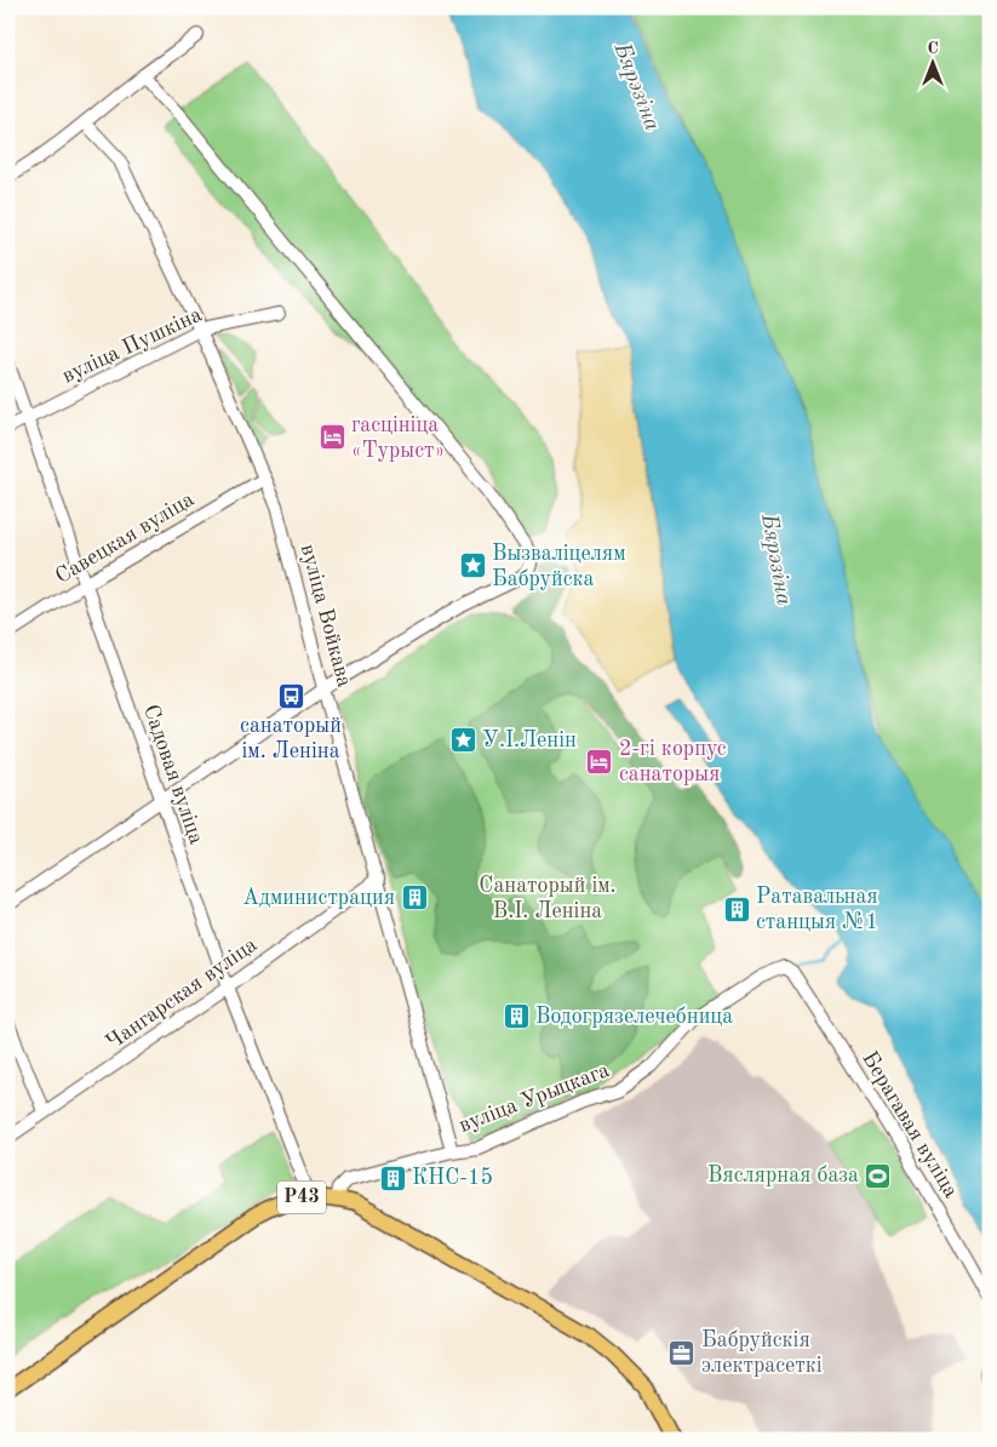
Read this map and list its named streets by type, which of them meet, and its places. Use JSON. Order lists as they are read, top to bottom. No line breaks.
{"streets":{"main road":["Р43"],"street":["вуліца Пушкіна","Савецкая вуліца","вуліца Войкава","Садовая вуліца","Чангарская вуліца","вуліца Урыцкага","Берагавая вуліца"]},"crossings":[["вуліца Пушкіна","вуліца Войкава"],["вуліца Пушкіна","Садовая вуліца"],["Савецкая вуліца","вуліца Войкава"],["Савецкая вуліца","Садовая вуліца"],["вуліца Войкава","Чангарская вуліца"],["вуліца Войкава","вуліца Урыцкага"],["Садовая вуліца","Чангарская вуліца"],["Садовая вуліца","Р43"],["вуліца Урыцкага","Берагавая вуліца"],["вуліца Урыцкага","Р43"]],"water":["Бярэзіна"],"parks":["Санаторый ім. В.І. Леніна"],"places":{"hotel":["гасцініца «Турыст»","2-гі корпус санаторыя"],"place":["Вызваліцелям Бабруйска","У.І.Ленін"],"bus stop":["санаторый ім. Леніна"],"building":["Администрация","Ратавальная станцыя №1","Водогрязелечебница","КНС-15"],"sports":["Вяслярная база"],"office":["Бабруйскія электрасеткі"]},"north":"top"}
